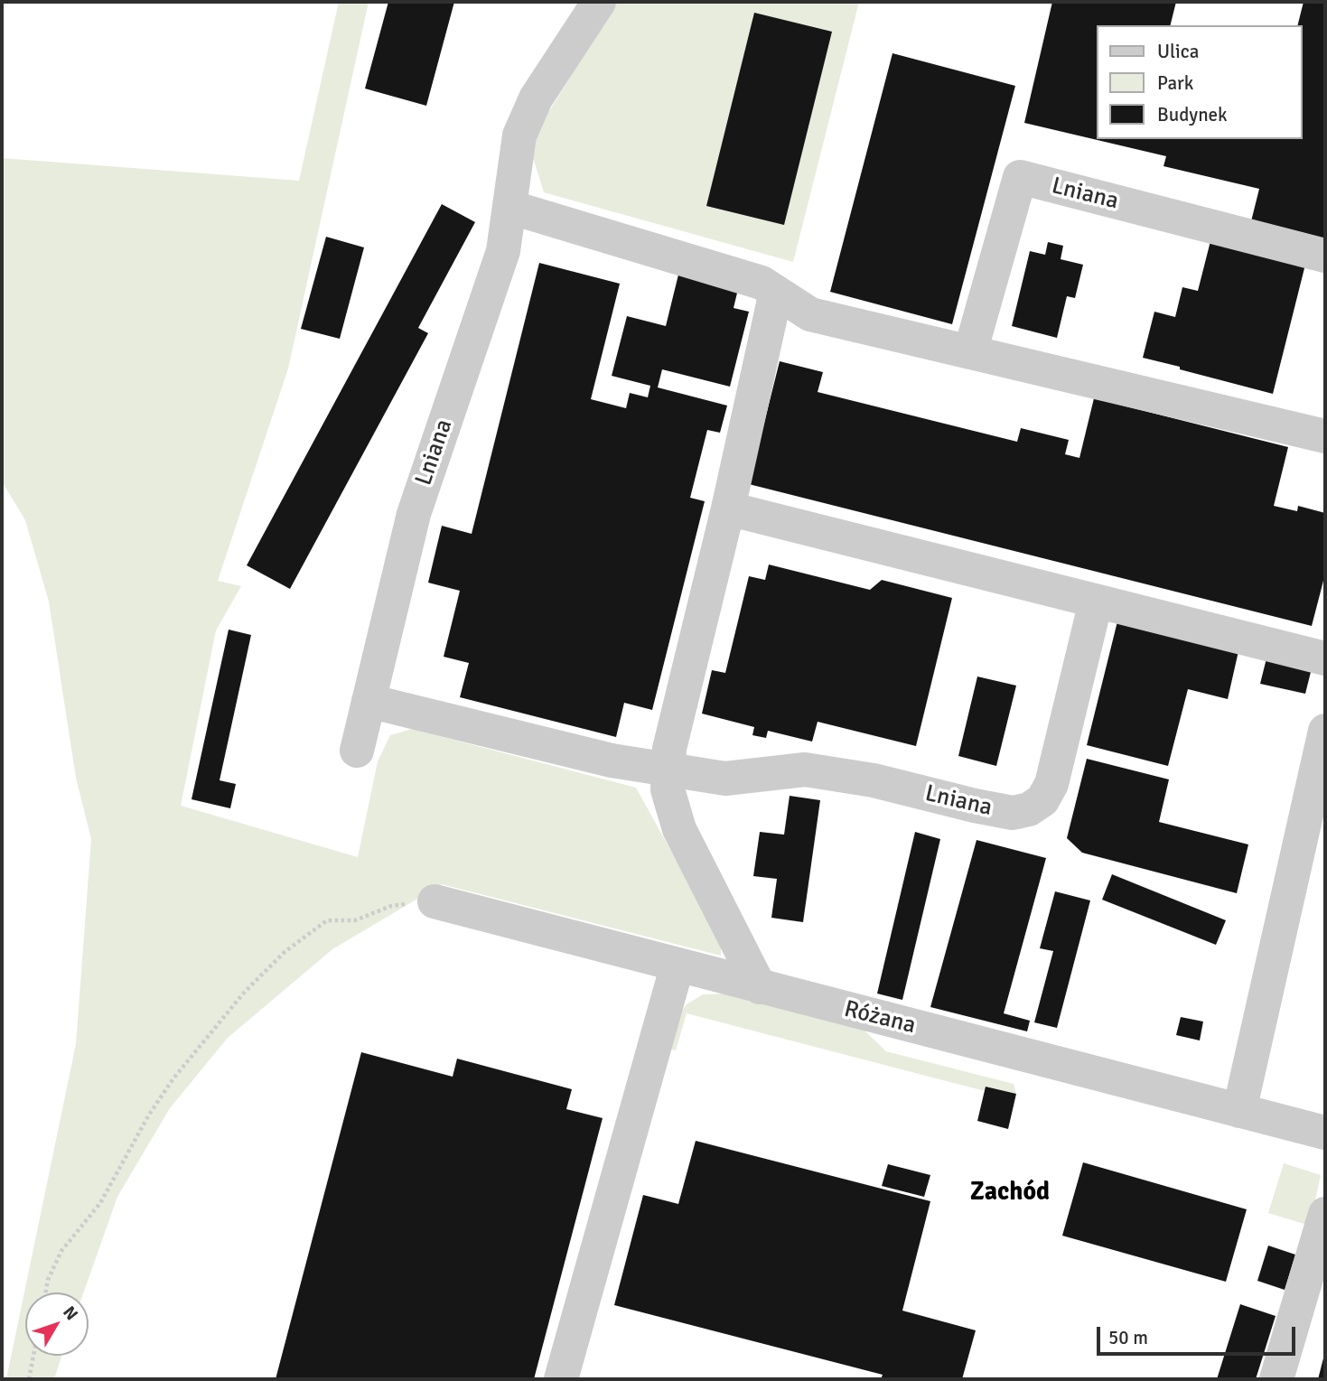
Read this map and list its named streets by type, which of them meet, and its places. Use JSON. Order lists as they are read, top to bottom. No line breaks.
{"streets":{"street":["Lniana","Różana"]},"districts":["Zachód"],"legend":["Ulica","Park","Budynek"],"scale_bar":"50 m","north":"top right"}
